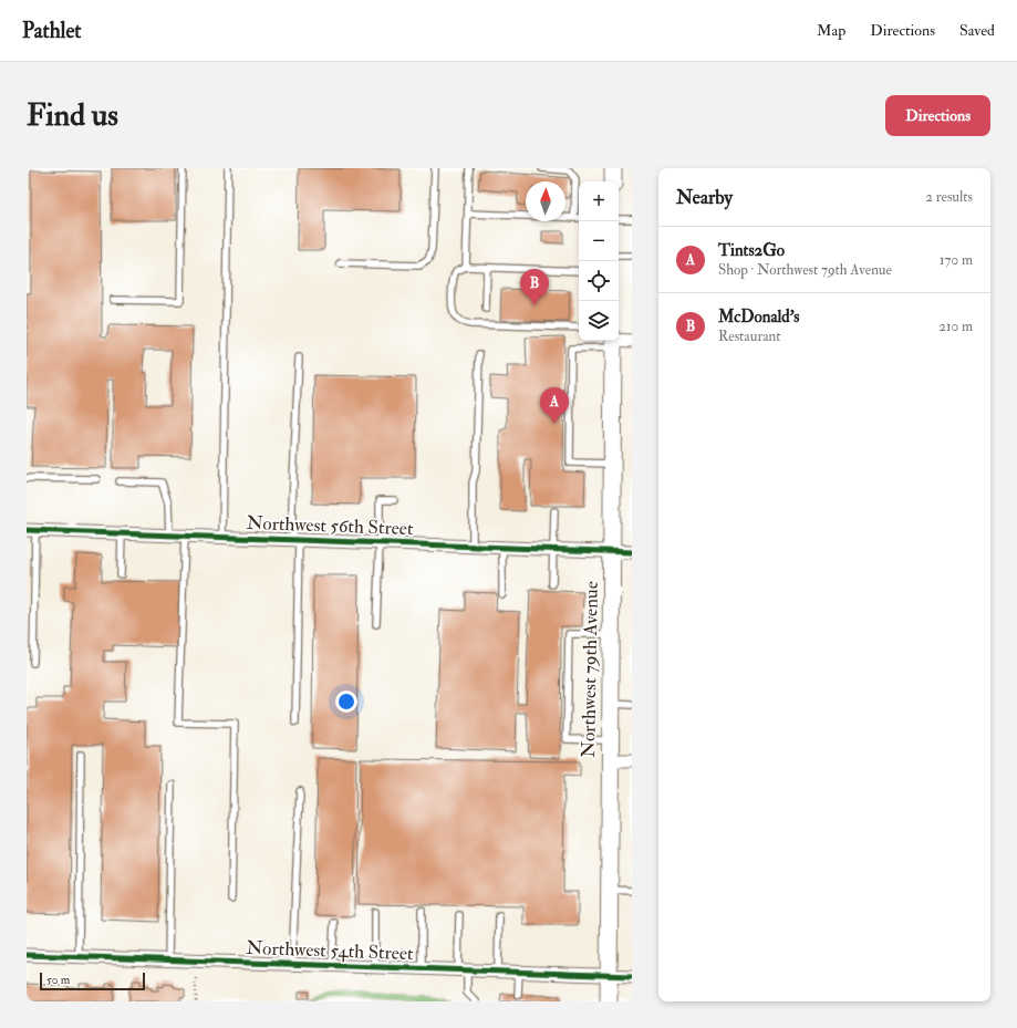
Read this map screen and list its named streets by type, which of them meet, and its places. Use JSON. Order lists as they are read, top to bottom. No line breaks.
{"streets":{"main road":["Northwest 79th Avenue"],"street":["Northwest 56th Street","Northwest 54th Street"]},"crossings":[["Northwest 56th Street","Northwest 79th Avenue"],["Northwest 79th Avenue","Northwest 54th Street"]],"scale_bar":"50 m","north":"top","page":{"header":"Pathlet","nav":["Map","Directions","Saved"],"buttons":"Directions","title":"Find us","heading":["Nearby","2 results"],"map_buttons":["+","−"],"list":[{"mark":"A","name":"Tints2Go","note":"Shop · Northwest 79th Avenue","value":"170 m"},{"mark":"B","name":"McDonald's","note":"Restaurant","value":"210 m"}],"pins":["B","A"],"scale":"50 m"}}
